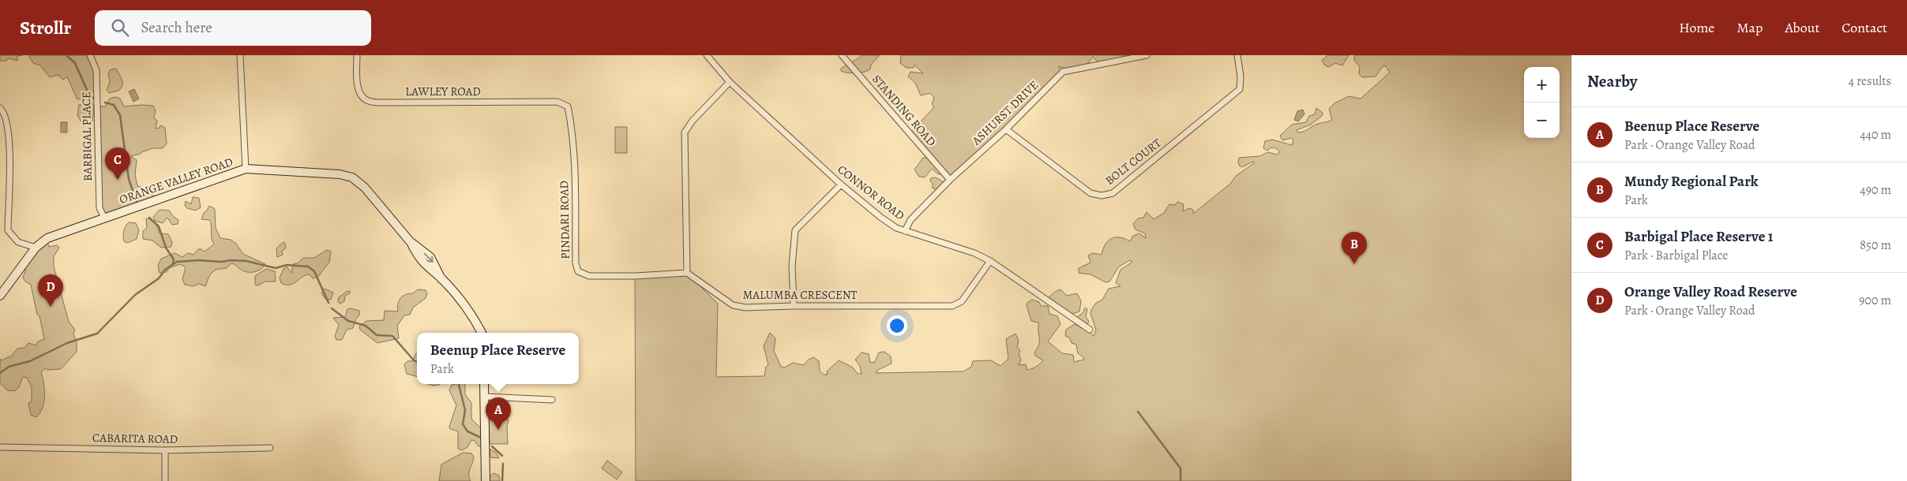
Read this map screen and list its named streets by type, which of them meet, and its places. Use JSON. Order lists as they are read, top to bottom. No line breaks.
{"streets":{"street":["LAWLEY ROAD","STANDING ROAD","ASHURST DRIVE","BARBIGAL PLACE","BOLT COURT","ORANGE VALLEY ROAD","CONNOR ROAD","PINDARI ROAD","MALUMBA CRESCENT","CABARITA ROAD"]},"crossings":[["LAWLEY ROAD","PINDARI ROAD"],["STANDING ROAD","ASHURST DRIVE"],["ASHURST DRIVE","BOLT COURT"],["ASHURST DRIVE","CONNOR ROAD"],["BARBIGAL PLACE","ORANGE VALLEY ROAD"],["CONNOR ROAD","MALUMBA CRESCENT"],["PINDARI ROAD","MALUMBA CRESCENT"]],"page":{"header":"Strollr","search":"Search here","nav":["Home","Map","About","Contact"],"heading":["Nearby","4 results"],"map_buttons":["+","−"],"list":[{"mark":"A","name":"Beenup Place Reserve","note":"Park · Orange Valley Road","value":"440 m"},{"mark":"B","name":"Mundy Regional Park","note":"Park","value":"490 m"},{"mark":"C","name":"Barbigal Place Reserve 1","note":"Park · Barbigal Place","value":"850 m"},{"mark":"D","name":"Orange Valley Road Reserve","note":"Park · Orange Valley Road","value":"900 m"}],"pins":["C","B","D","A"],"popup":["Beenup Place Reserve","Park"]}}
